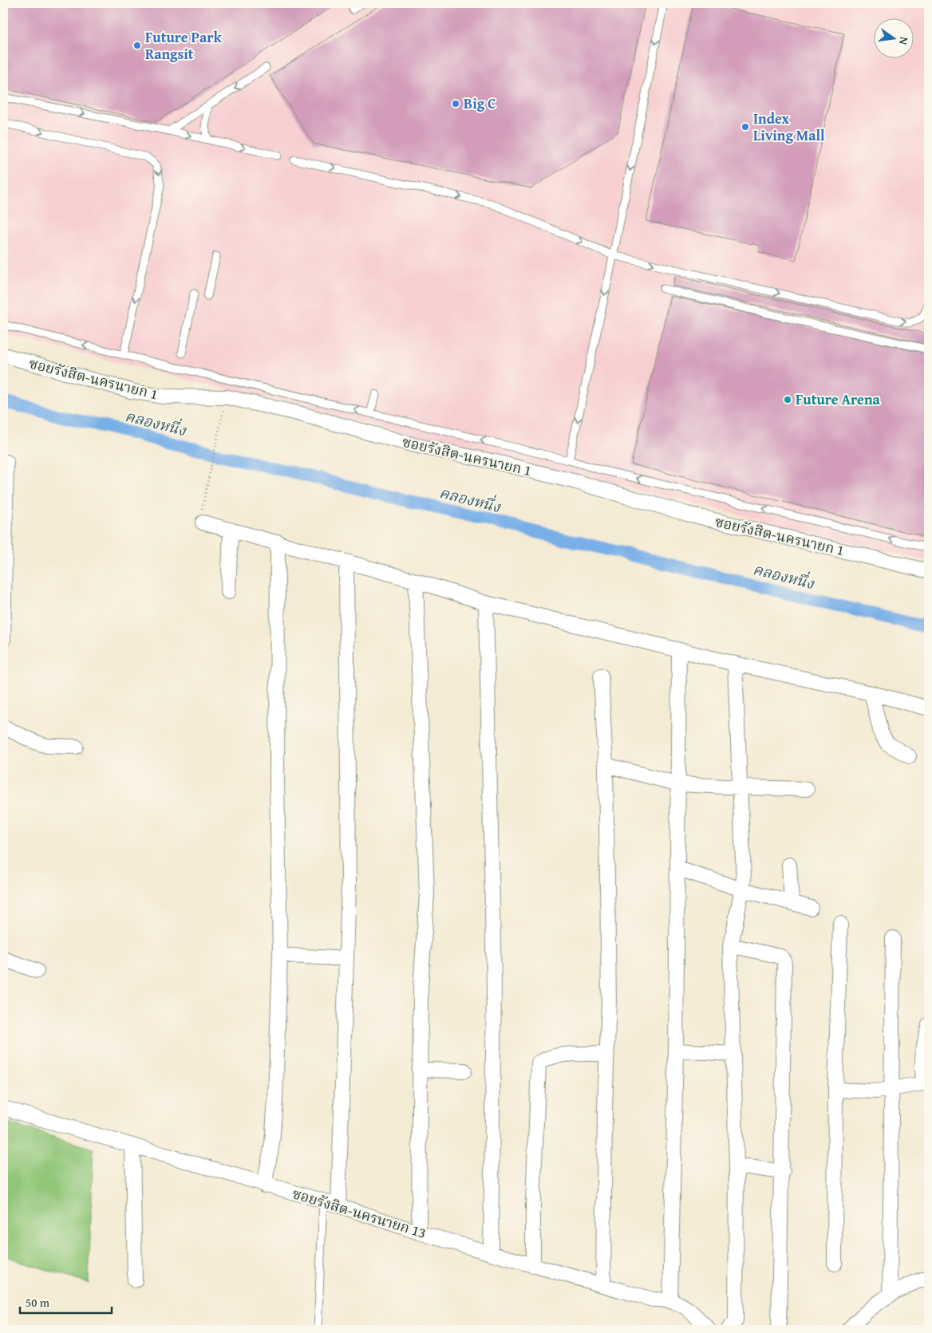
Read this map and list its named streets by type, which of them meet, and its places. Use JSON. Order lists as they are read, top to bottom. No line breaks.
{"streets":{"street":["ซอยรังสิต-นครนายก 1","ซอยรังสิต-นครนายก 13"]},"water":["คลองหนึ่ง"],"places":["Future Park Rangsit","Big C","Index Living Mall","Future Arena"],"scale_bar":"50 m","north":"right"}
